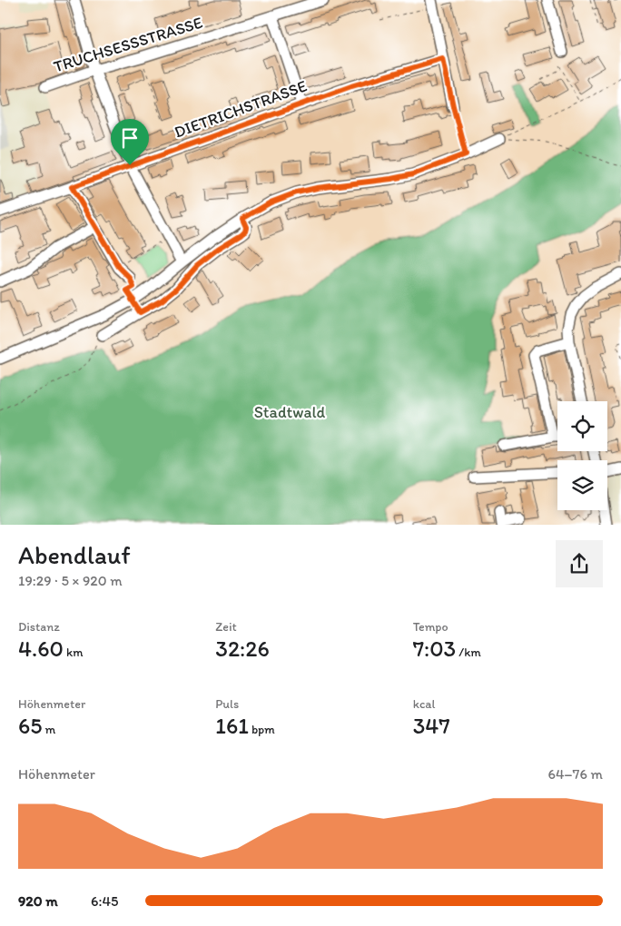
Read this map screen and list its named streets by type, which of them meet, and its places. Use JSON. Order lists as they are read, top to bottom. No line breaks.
{"streets":{"street":["TRUCHSESSSTRASSE","DIETRICHSTRASSE"]},"parks":["Stadtwald"],"page":{"heading":["Abendlauf","19:29 · 5 × 920 m"],"stats":[["Distanz","4.60 km"],["Zeit","32:26"],["Tempo","7:03 /km"],["Höhenmeter","65 m"],["Puls","161 bpm"],["kcal","347"]],"chart":["Höhenmeter","64–76 m"],"list":[{"name":"920 m","note":"6:45"}]}}
